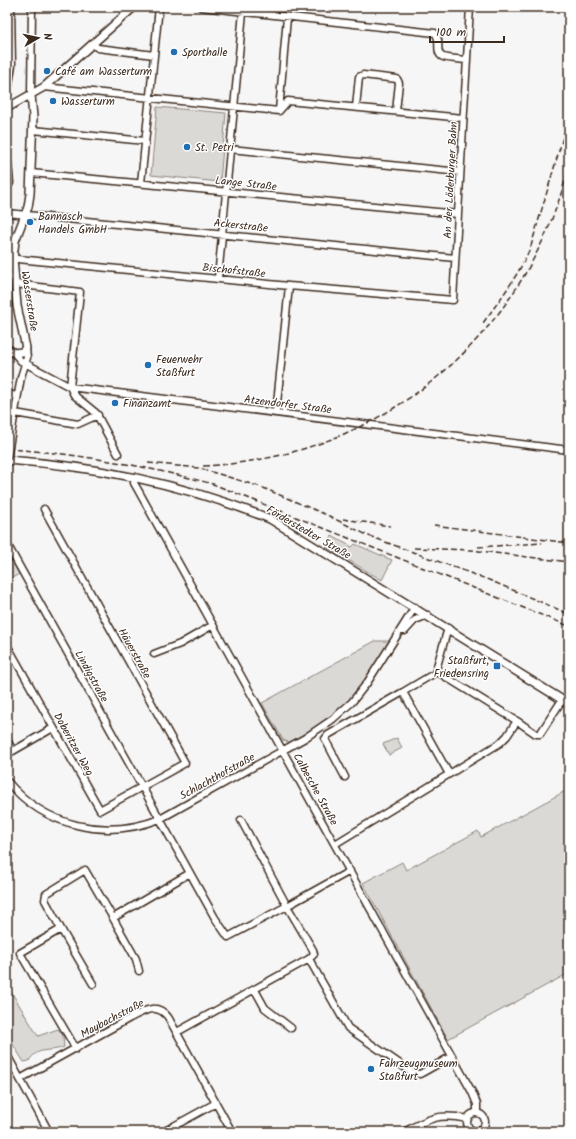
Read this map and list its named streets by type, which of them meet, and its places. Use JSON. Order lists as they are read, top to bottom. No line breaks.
{"streets":{"main road":["Wasserstraße","Förderstedter Straße"],"street":["An der Löderburger Bahn","Lange Straße","Ackerstraße","Bischofstraße","Atzendorfer Straße","Häuerstraße","Lindigstraße","Doberitzer Weg","Schlachthofstraße","Calbesche Straße","Maybachstraße"]},"crossings":[["An der Löderburger Bahn","Lange Straße"],["An der Löderburger Bahn","Ackerstraße"],["An der Löderburger Bahn","Bischofstraße"],["Lange Straße","Wasserstraße"],["Ackerstraße","Wasserstraße"],["Bischofstraße","Wasserstraße"],["Wasserstraße","Atzendorfer Straße"],["Förderstedter Straße","Schlachthofstraße"],["Förderstedter Straße","Calbesche Straße"],["Häuerstraße","Lindigstraße"],["Häuerstraße","Doberitzer Weg"],["Lindigstraße","Doberitzer Weg"],["Lindigstraße","Schlachthofstraße"],["Schlachthofstraße","Calbesche Straße"]],"places":{"other":["Sporthalle","Café am Wasserturm","Wasserturm","St. Petri","Bannasch Handels GmbH","Feuerwehr Staßfurt","Finanzamt","Fahrzeugmuseum Staßfurt"],"transit":["Staßfurt, Friedensring"]},"scale_bar":"100 m","north":"right"}
